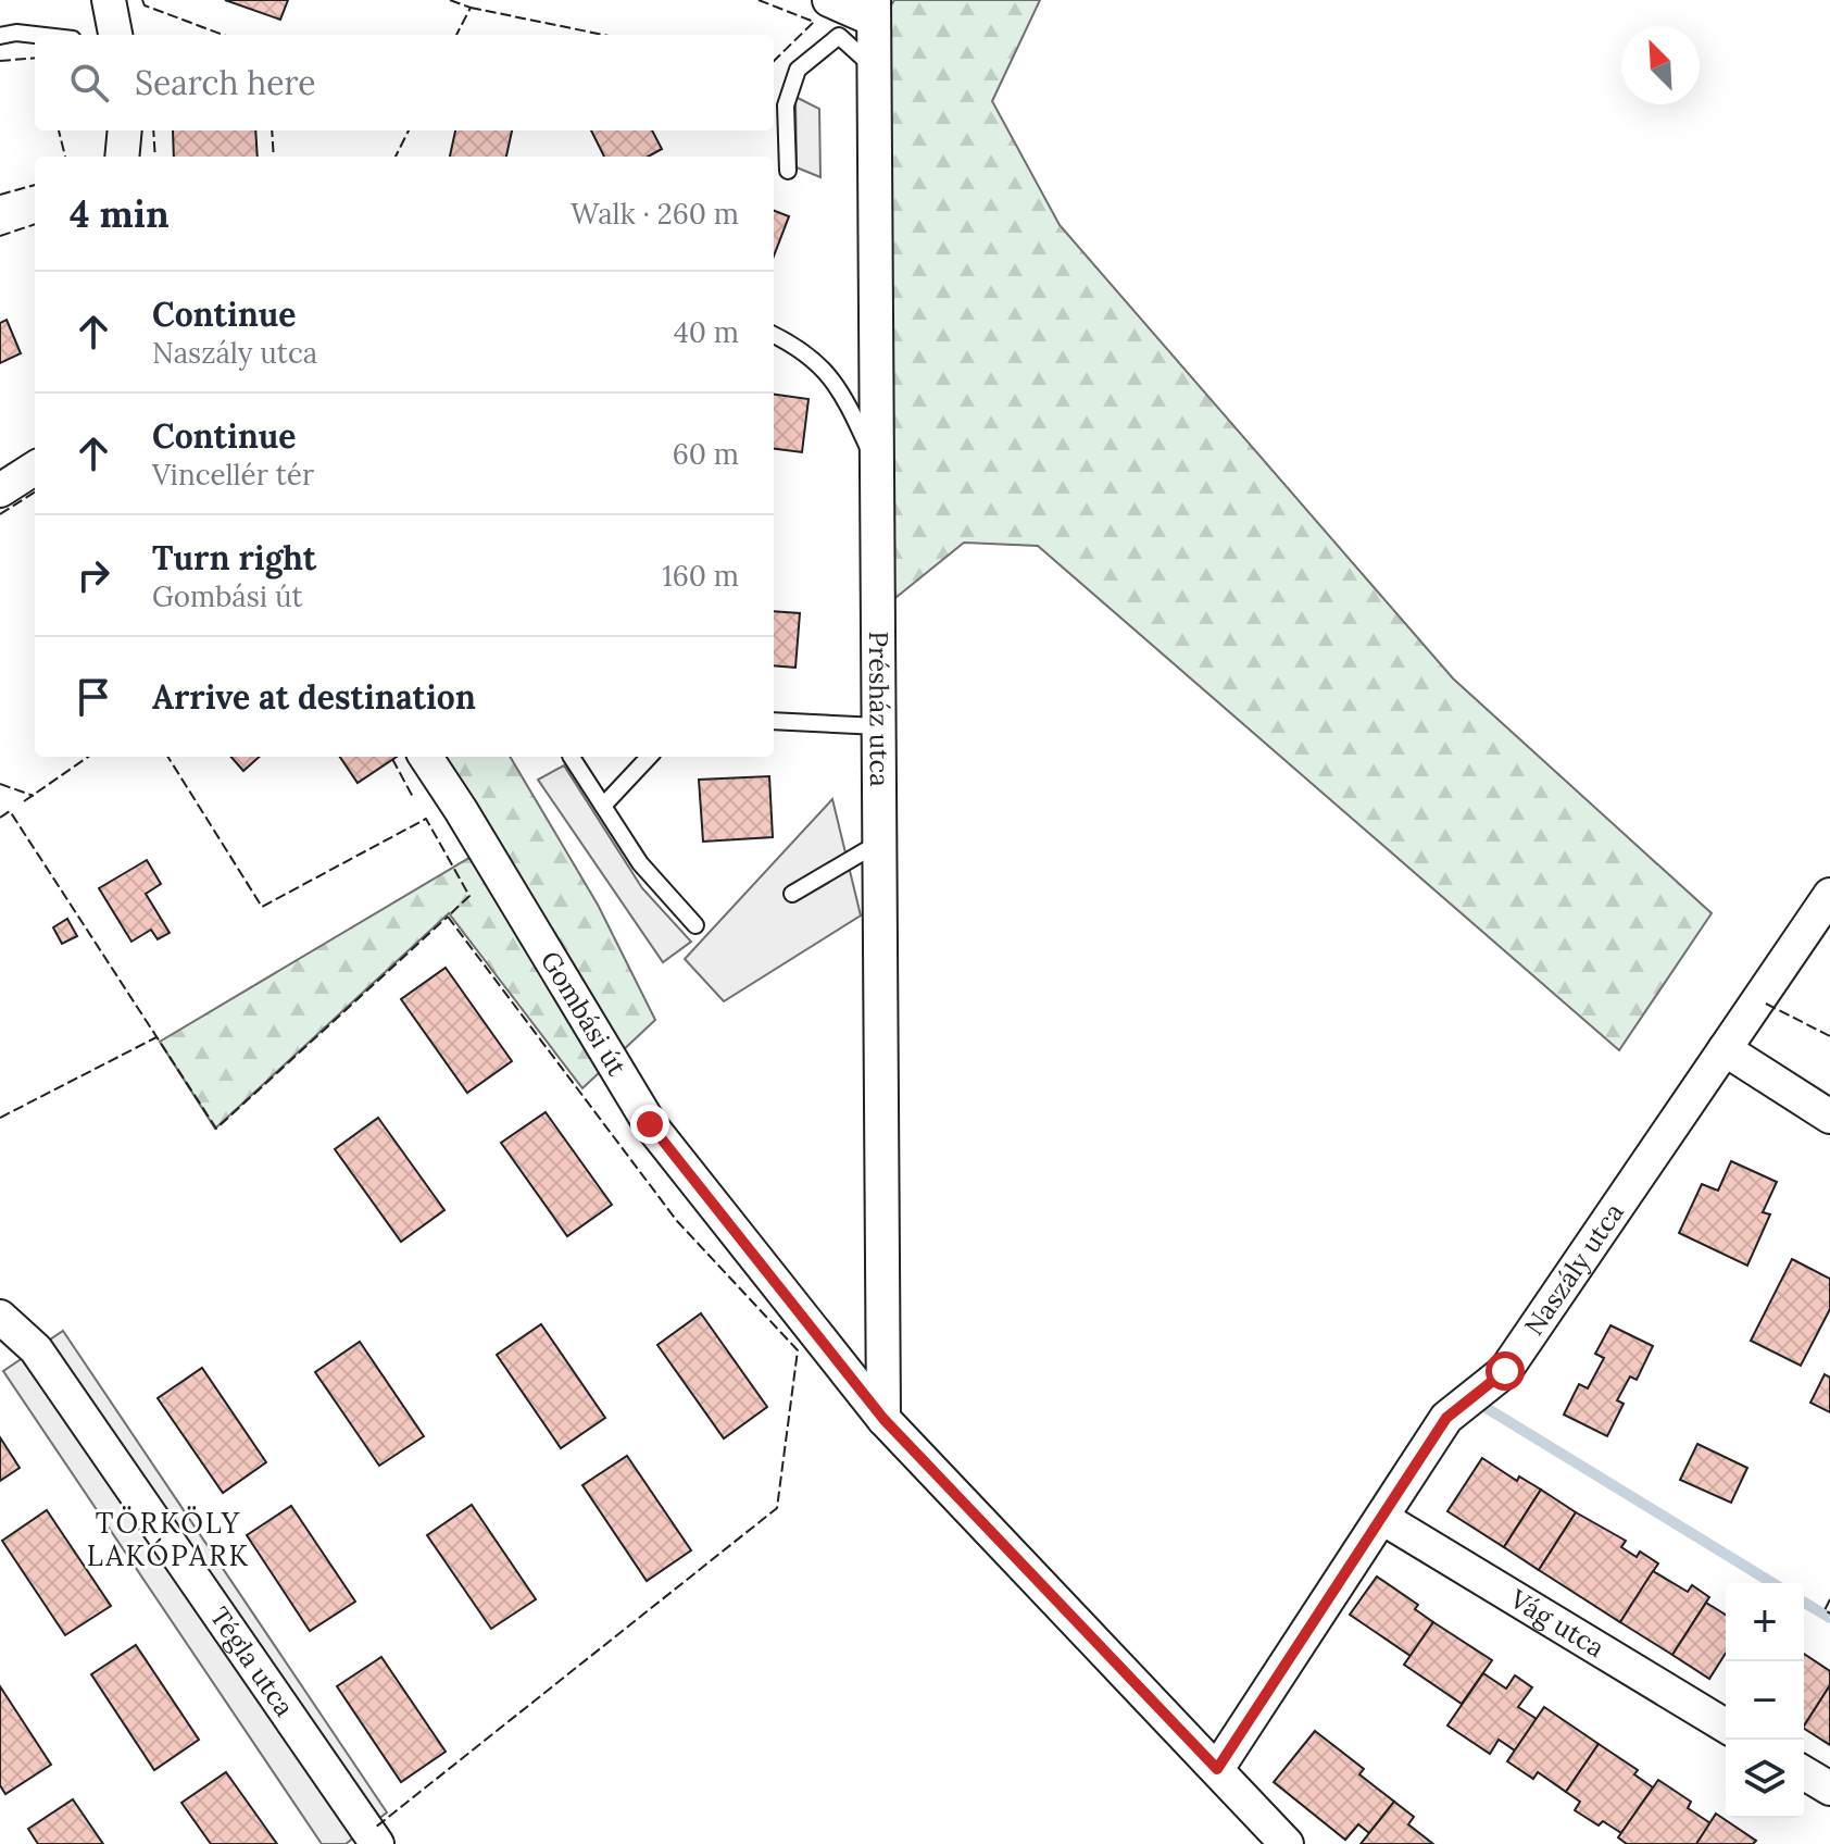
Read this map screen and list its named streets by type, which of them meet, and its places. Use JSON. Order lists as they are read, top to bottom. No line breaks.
{"streets":{"street":["Présház utca","Gombási út","Naszály utca","Vág utca","Tégla utca"]},"crossings":[["Présház utca","Gombási út"],["Gombási út","Naszály utca"],["Naszály utca","Vág utca"]],"districts":["TÖRKÖLY LAKÓPARK"],"north":"top left","page":{"search":"Search here","heading":["4 min","Walk · 260 m"],"list":[["Continue","Naszály utca","40 m"],["Continue","Vincellér tér","60 m"],["Turn right","Gombási út","160 m"],"Arrive at destination"],"map_buttons":["+","−"]}}
